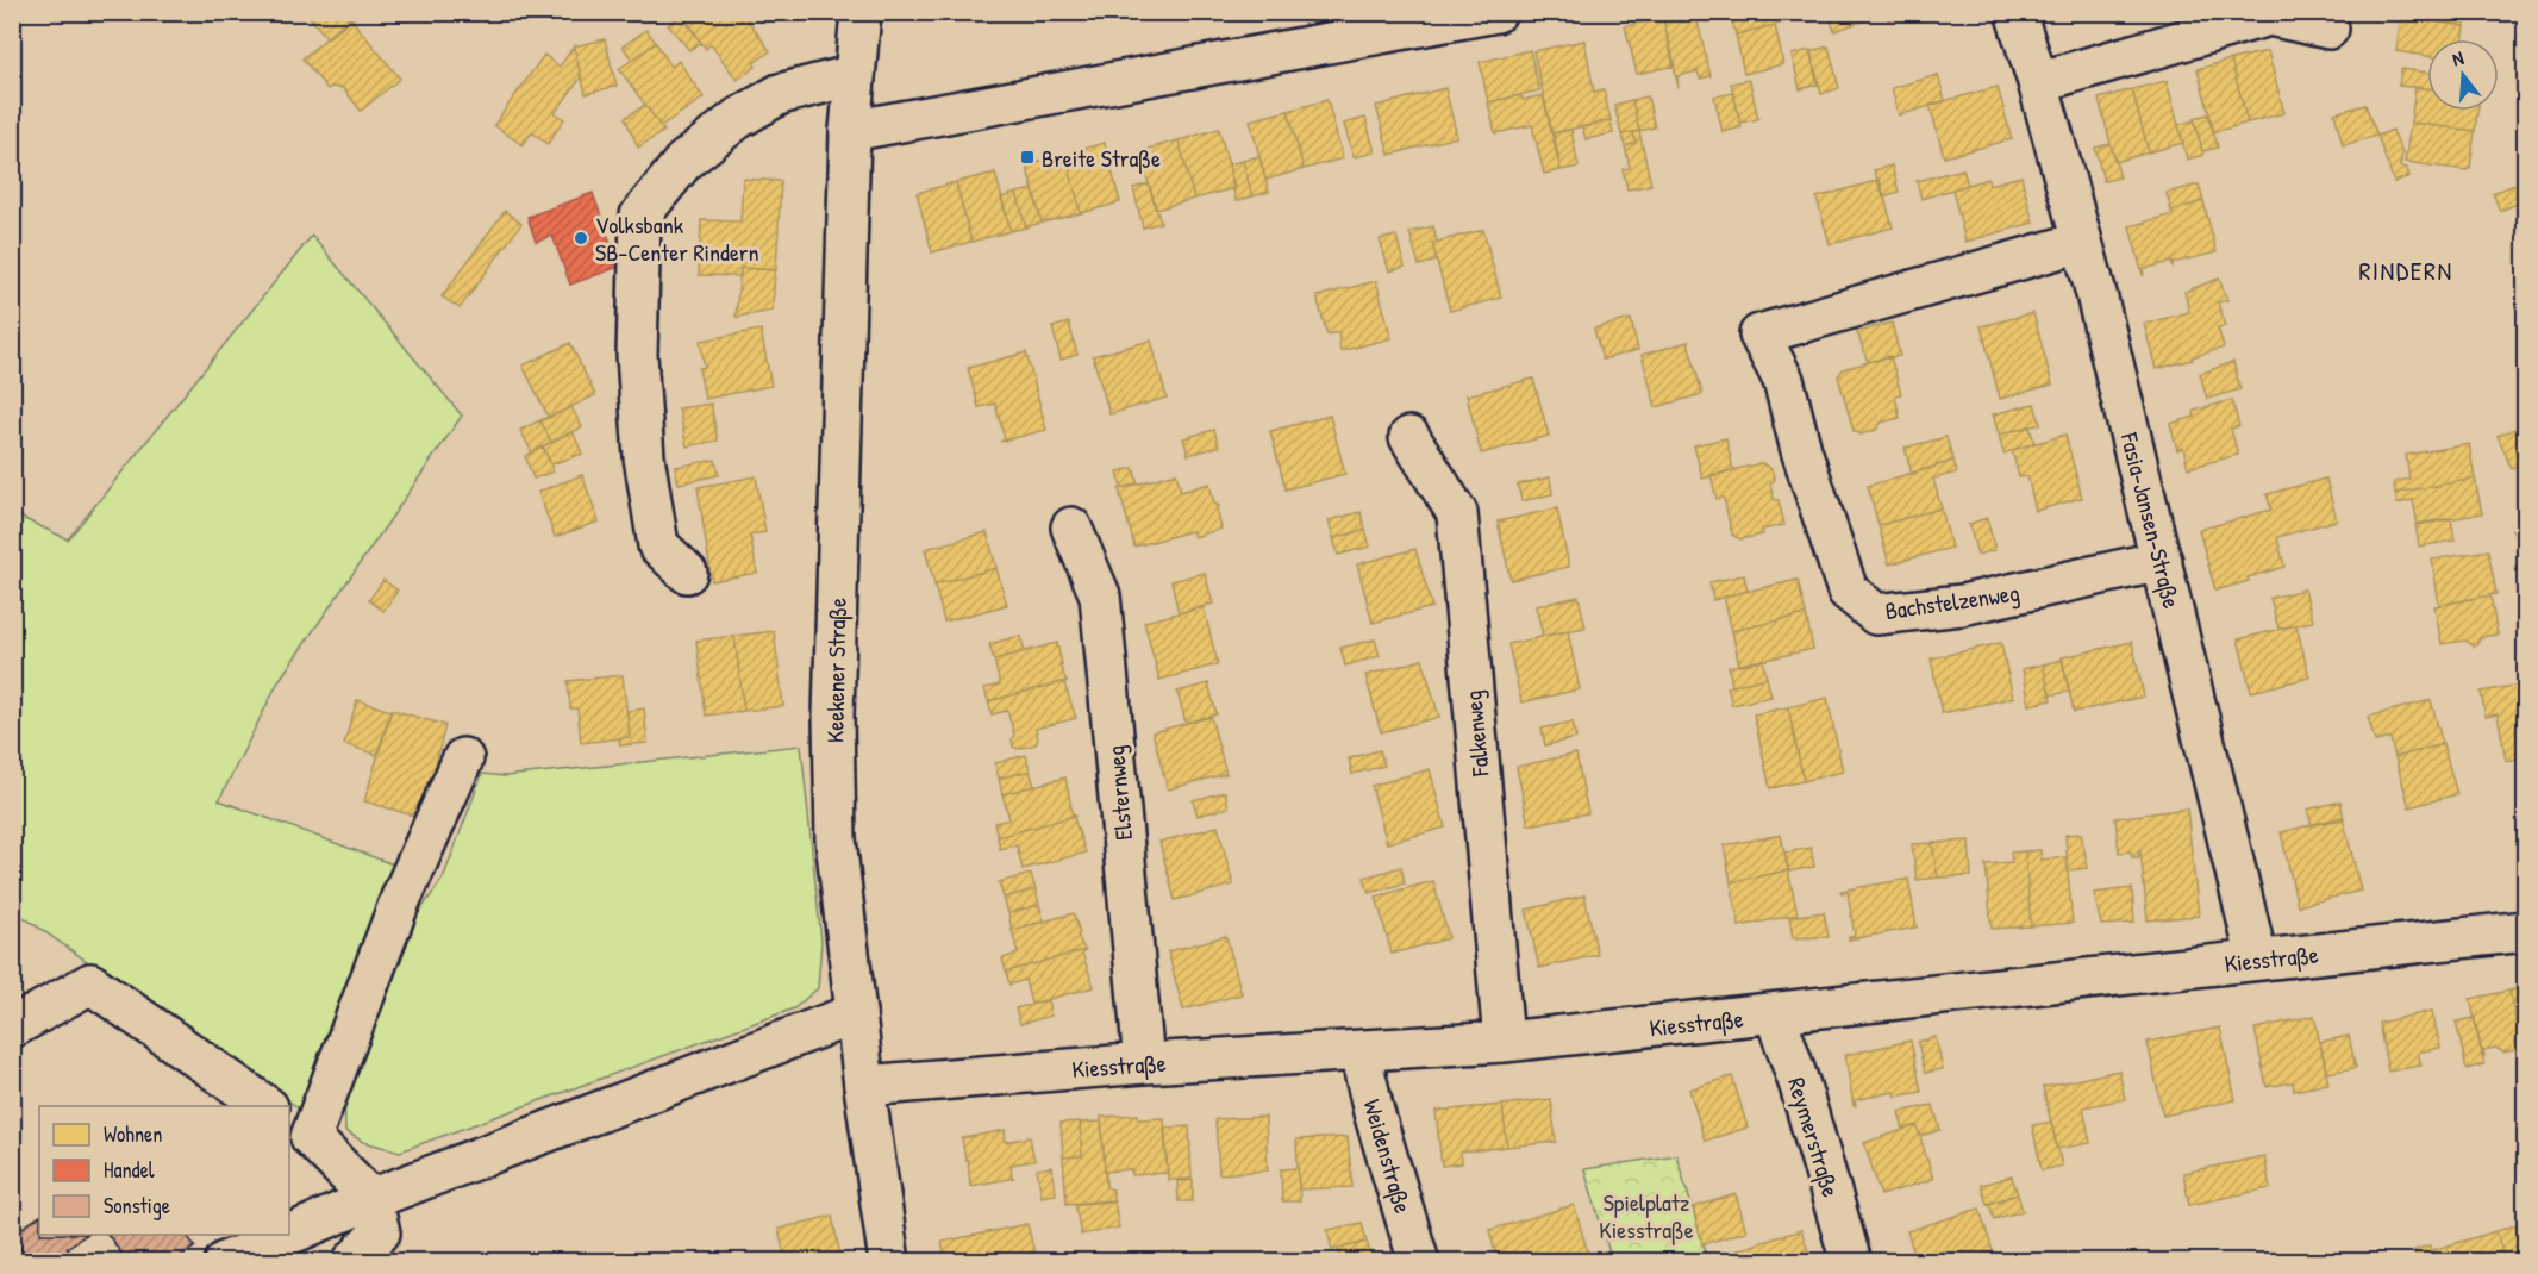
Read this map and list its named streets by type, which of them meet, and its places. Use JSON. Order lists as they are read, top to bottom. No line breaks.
{"streets":{"street":["Fasia-Jansen-Straße","Bachstelzenweg","Keekener Straße","Falkenweg","Elsternweg","Kiesstraße","Reymerstraße","Weidenstraße"]},"crossings":[["Fasia-Jansen-Straße","Bachstelzenweg"],["Fasia-Jansen-Straße","Kiesstraße"],["Keekener Straße","Kiesstraße"],["Falkenweg","Kiesstraße"],["Elsternweg","Kiesstraße"],["Kiesstraße","Reymerstraße"],["Kiesstraße","Weidenstraße"]],"districts":["RINDERN"],"parks":["Spielplatz Kiesstraße"],"places":{"transit":["Breite Straße"],"other":["Volksbank SB-Center Rindern"]},"legend":["Wohnen","Handel","Sonstige"],"north":"top"}
